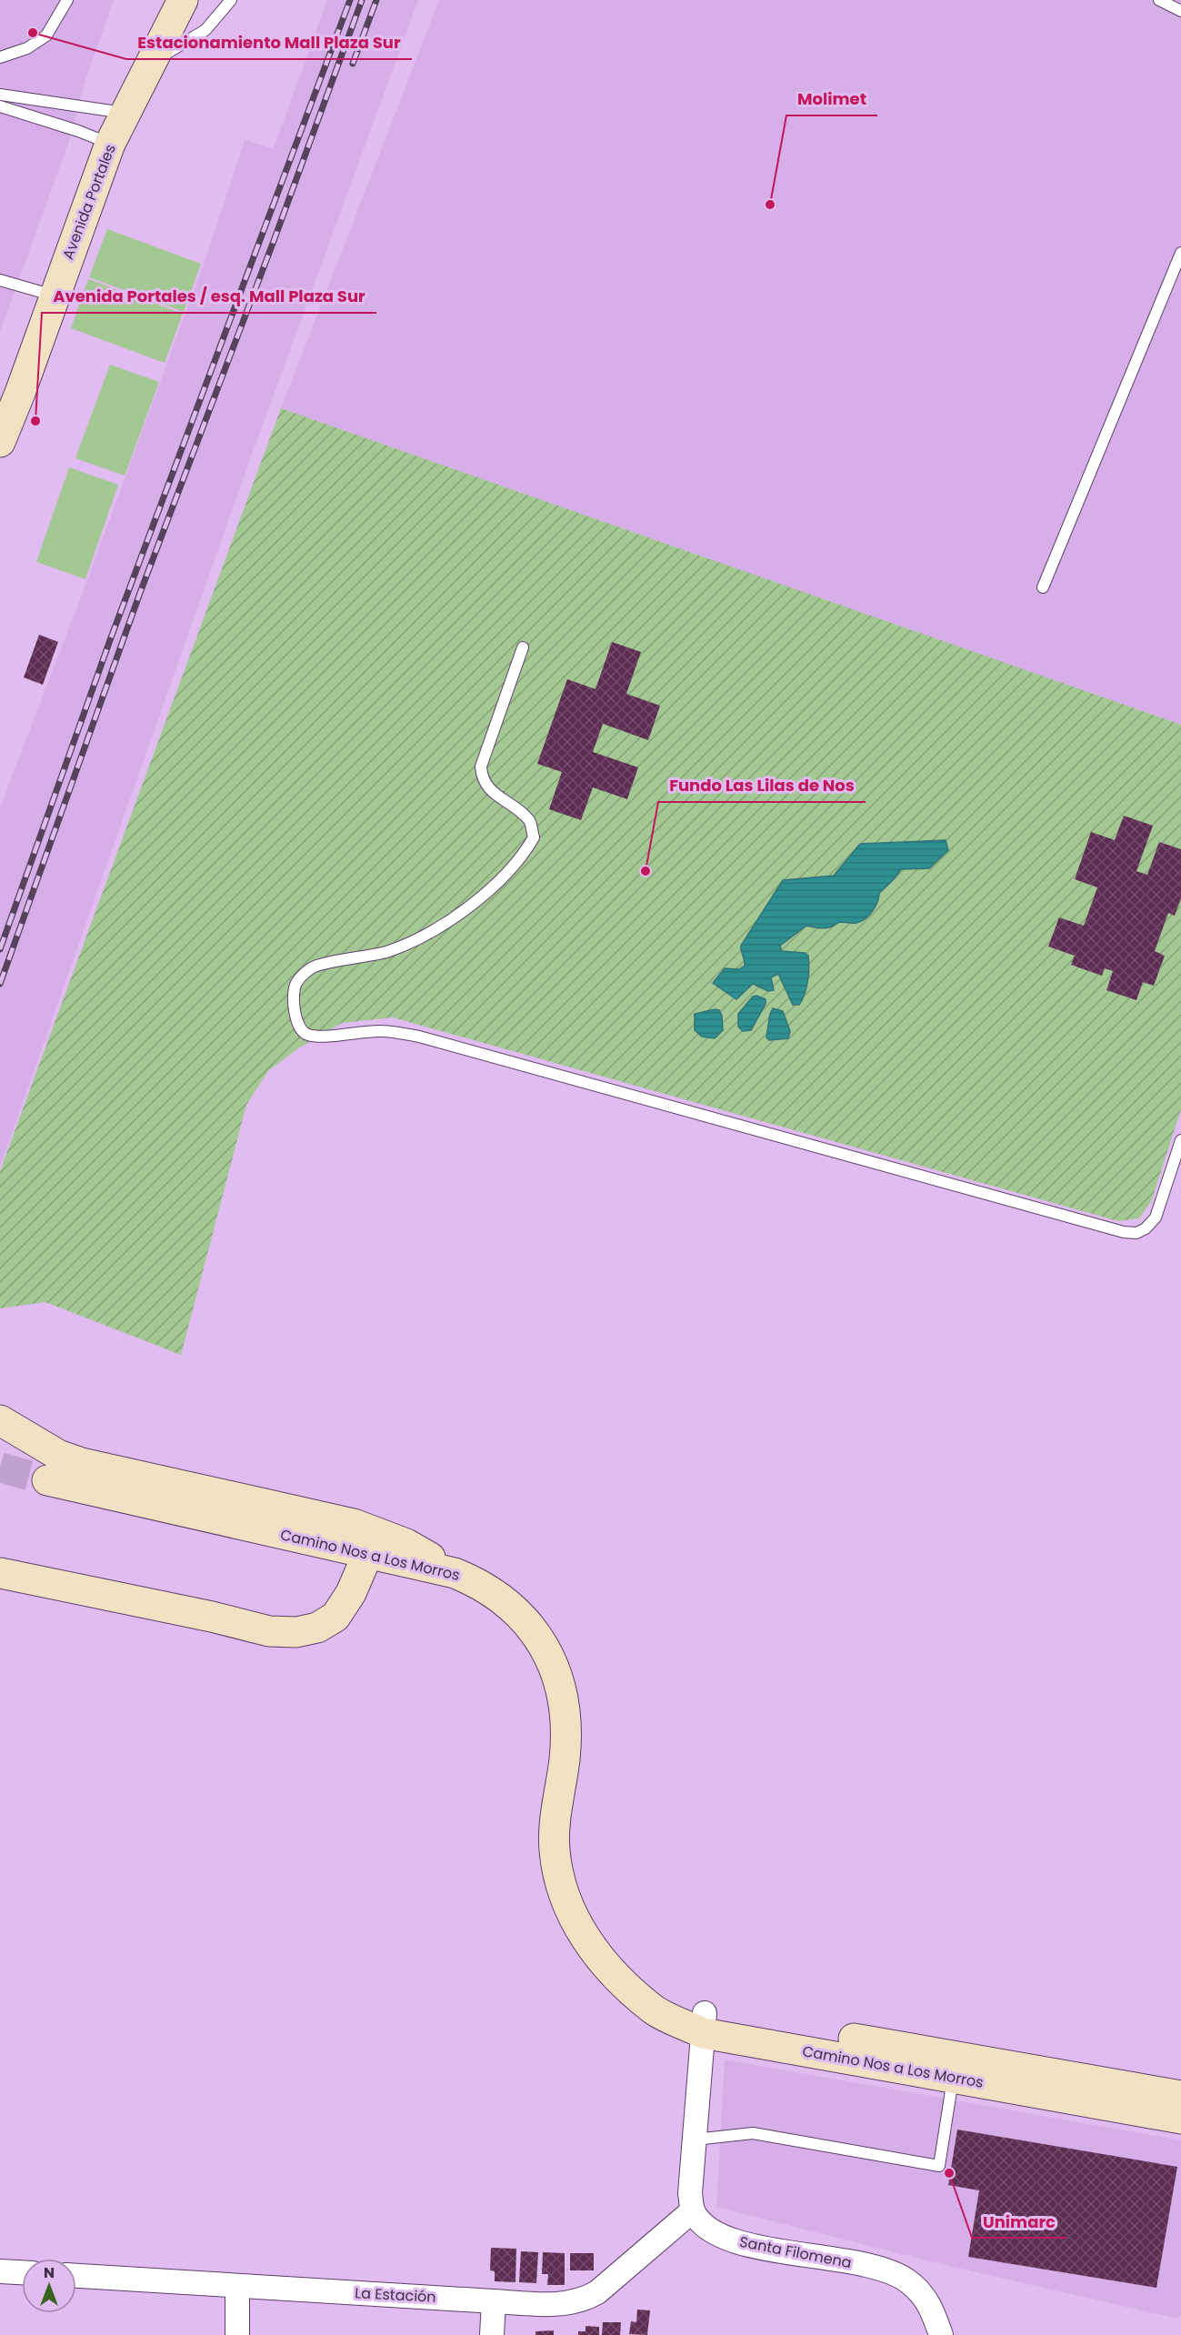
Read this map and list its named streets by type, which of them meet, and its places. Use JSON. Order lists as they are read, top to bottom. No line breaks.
{"streets":{"main road":["Avenida Portales","Camino Nos a Los Morros"],"street":["Santa Filomena","La Estación"]},"crossings":[["Santa Filomena","La Estación"]],"places":["Estacionamiento Mall Plaza Sur","Molimet","Avenida Portales / esq. Mall Plaza Sur","Fundo Las Lilas de Nos","Unimarc"],"north":"top"}
